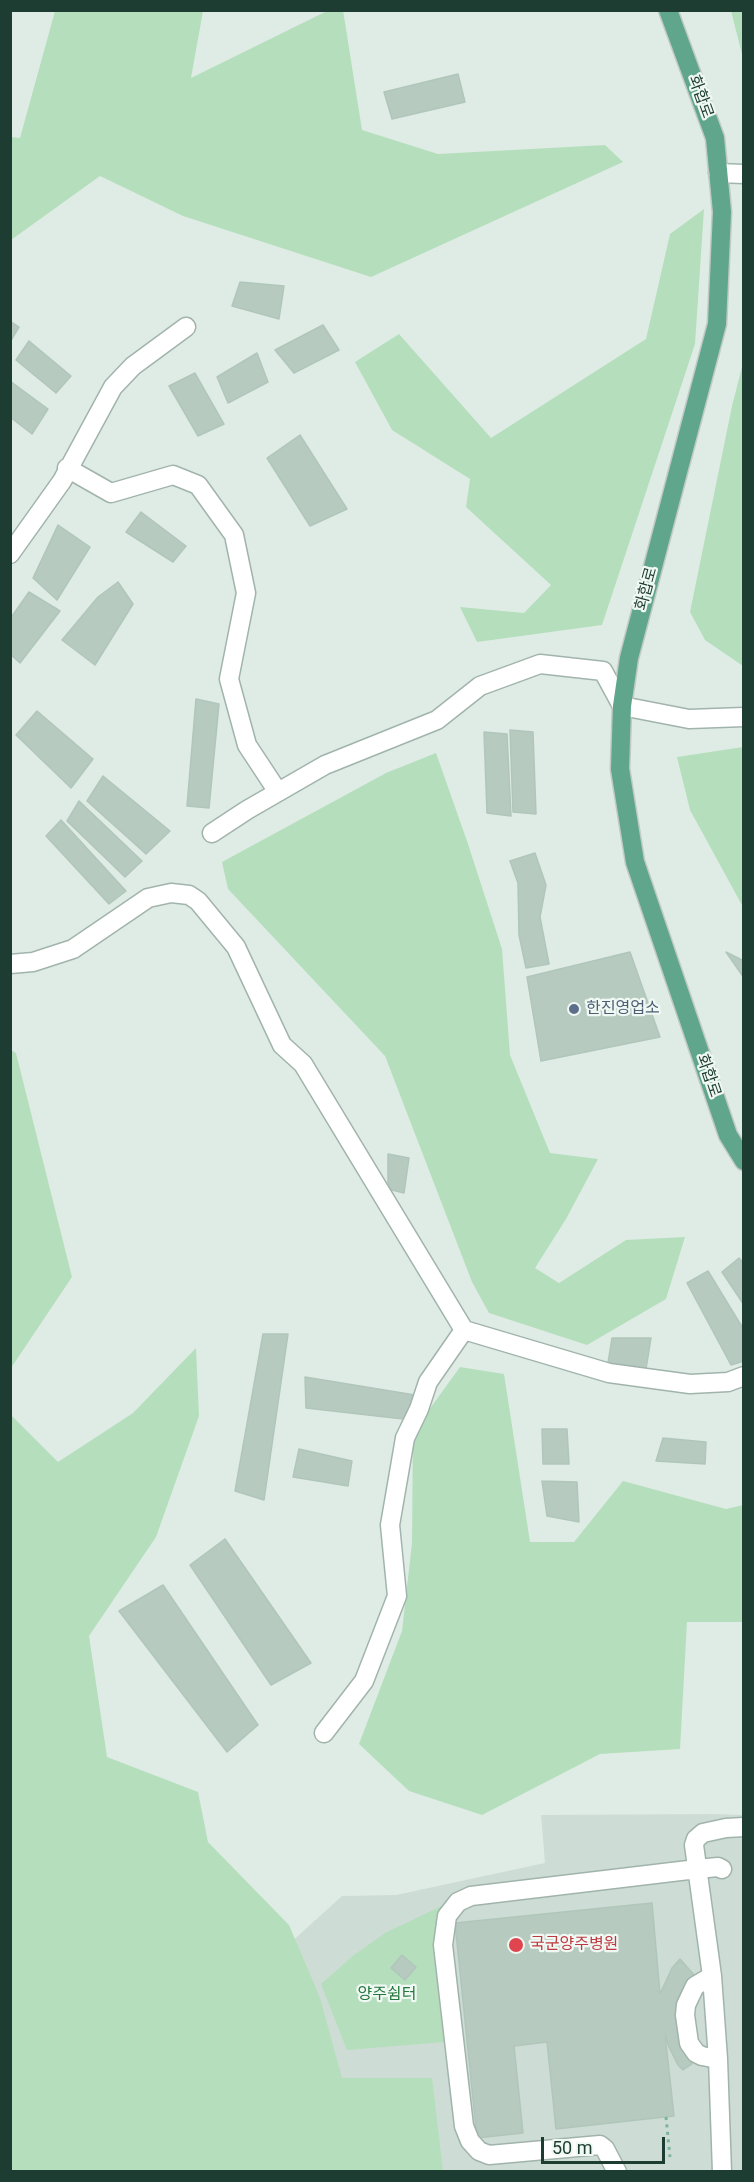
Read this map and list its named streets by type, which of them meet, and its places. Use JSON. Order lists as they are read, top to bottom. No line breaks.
{"streets":{"main road":["화합로"]},"parks":["양주쉼터"],"places":["한진영업소","국군양주병원"],"scale_bar":"50 m"}
